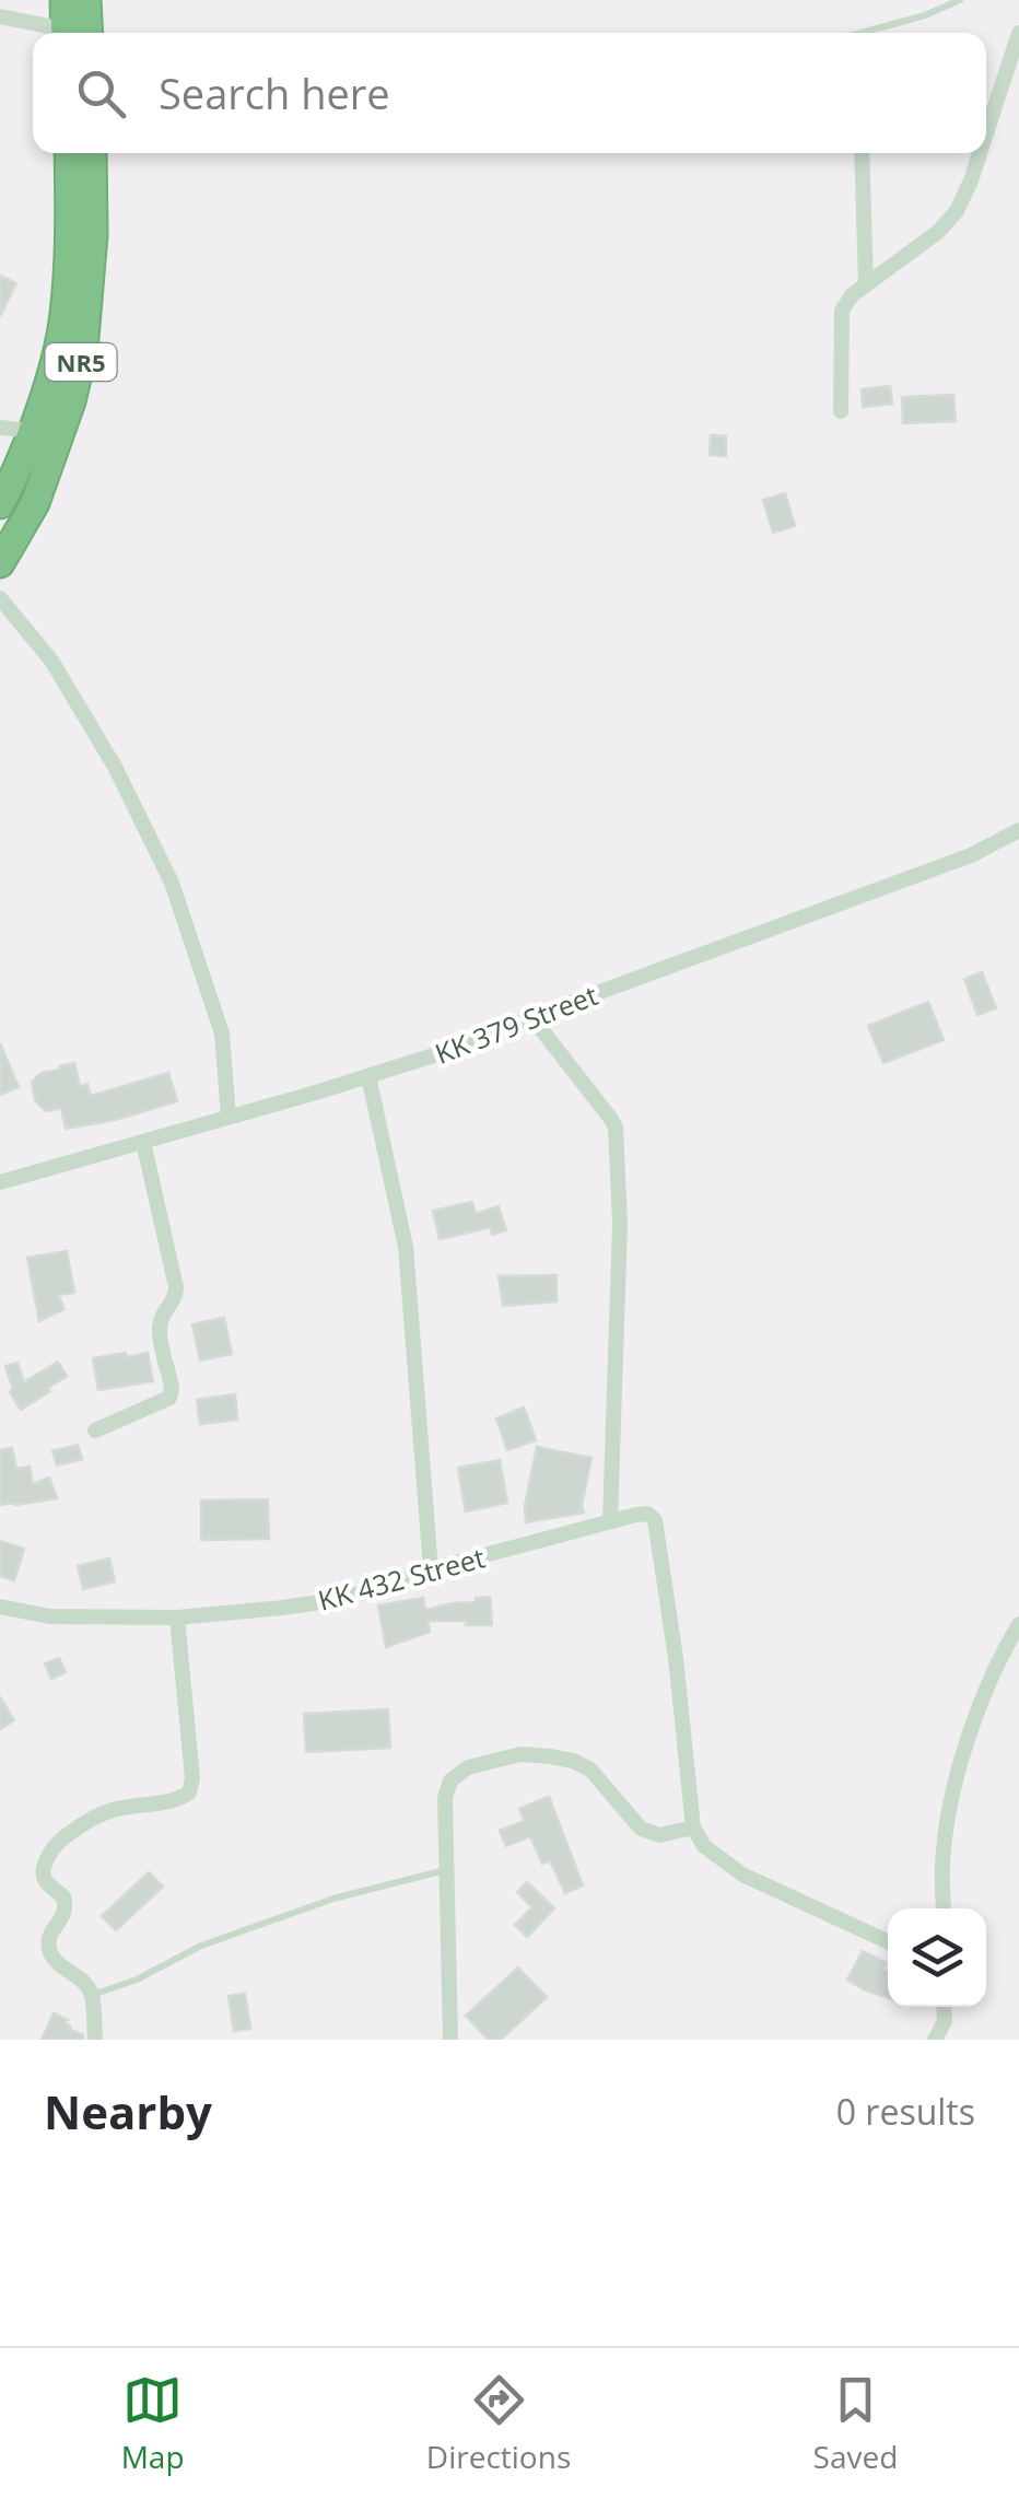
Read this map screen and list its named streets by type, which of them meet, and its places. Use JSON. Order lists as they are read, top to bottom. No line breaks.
{"streets":{"highway":["NR5"],"street":["KK 379 Street","KK 432 Street"]},"page":{"search":"Search here","heading":["Nearby","0 results"],"nav":["Map","Directions","Saved"]}}
